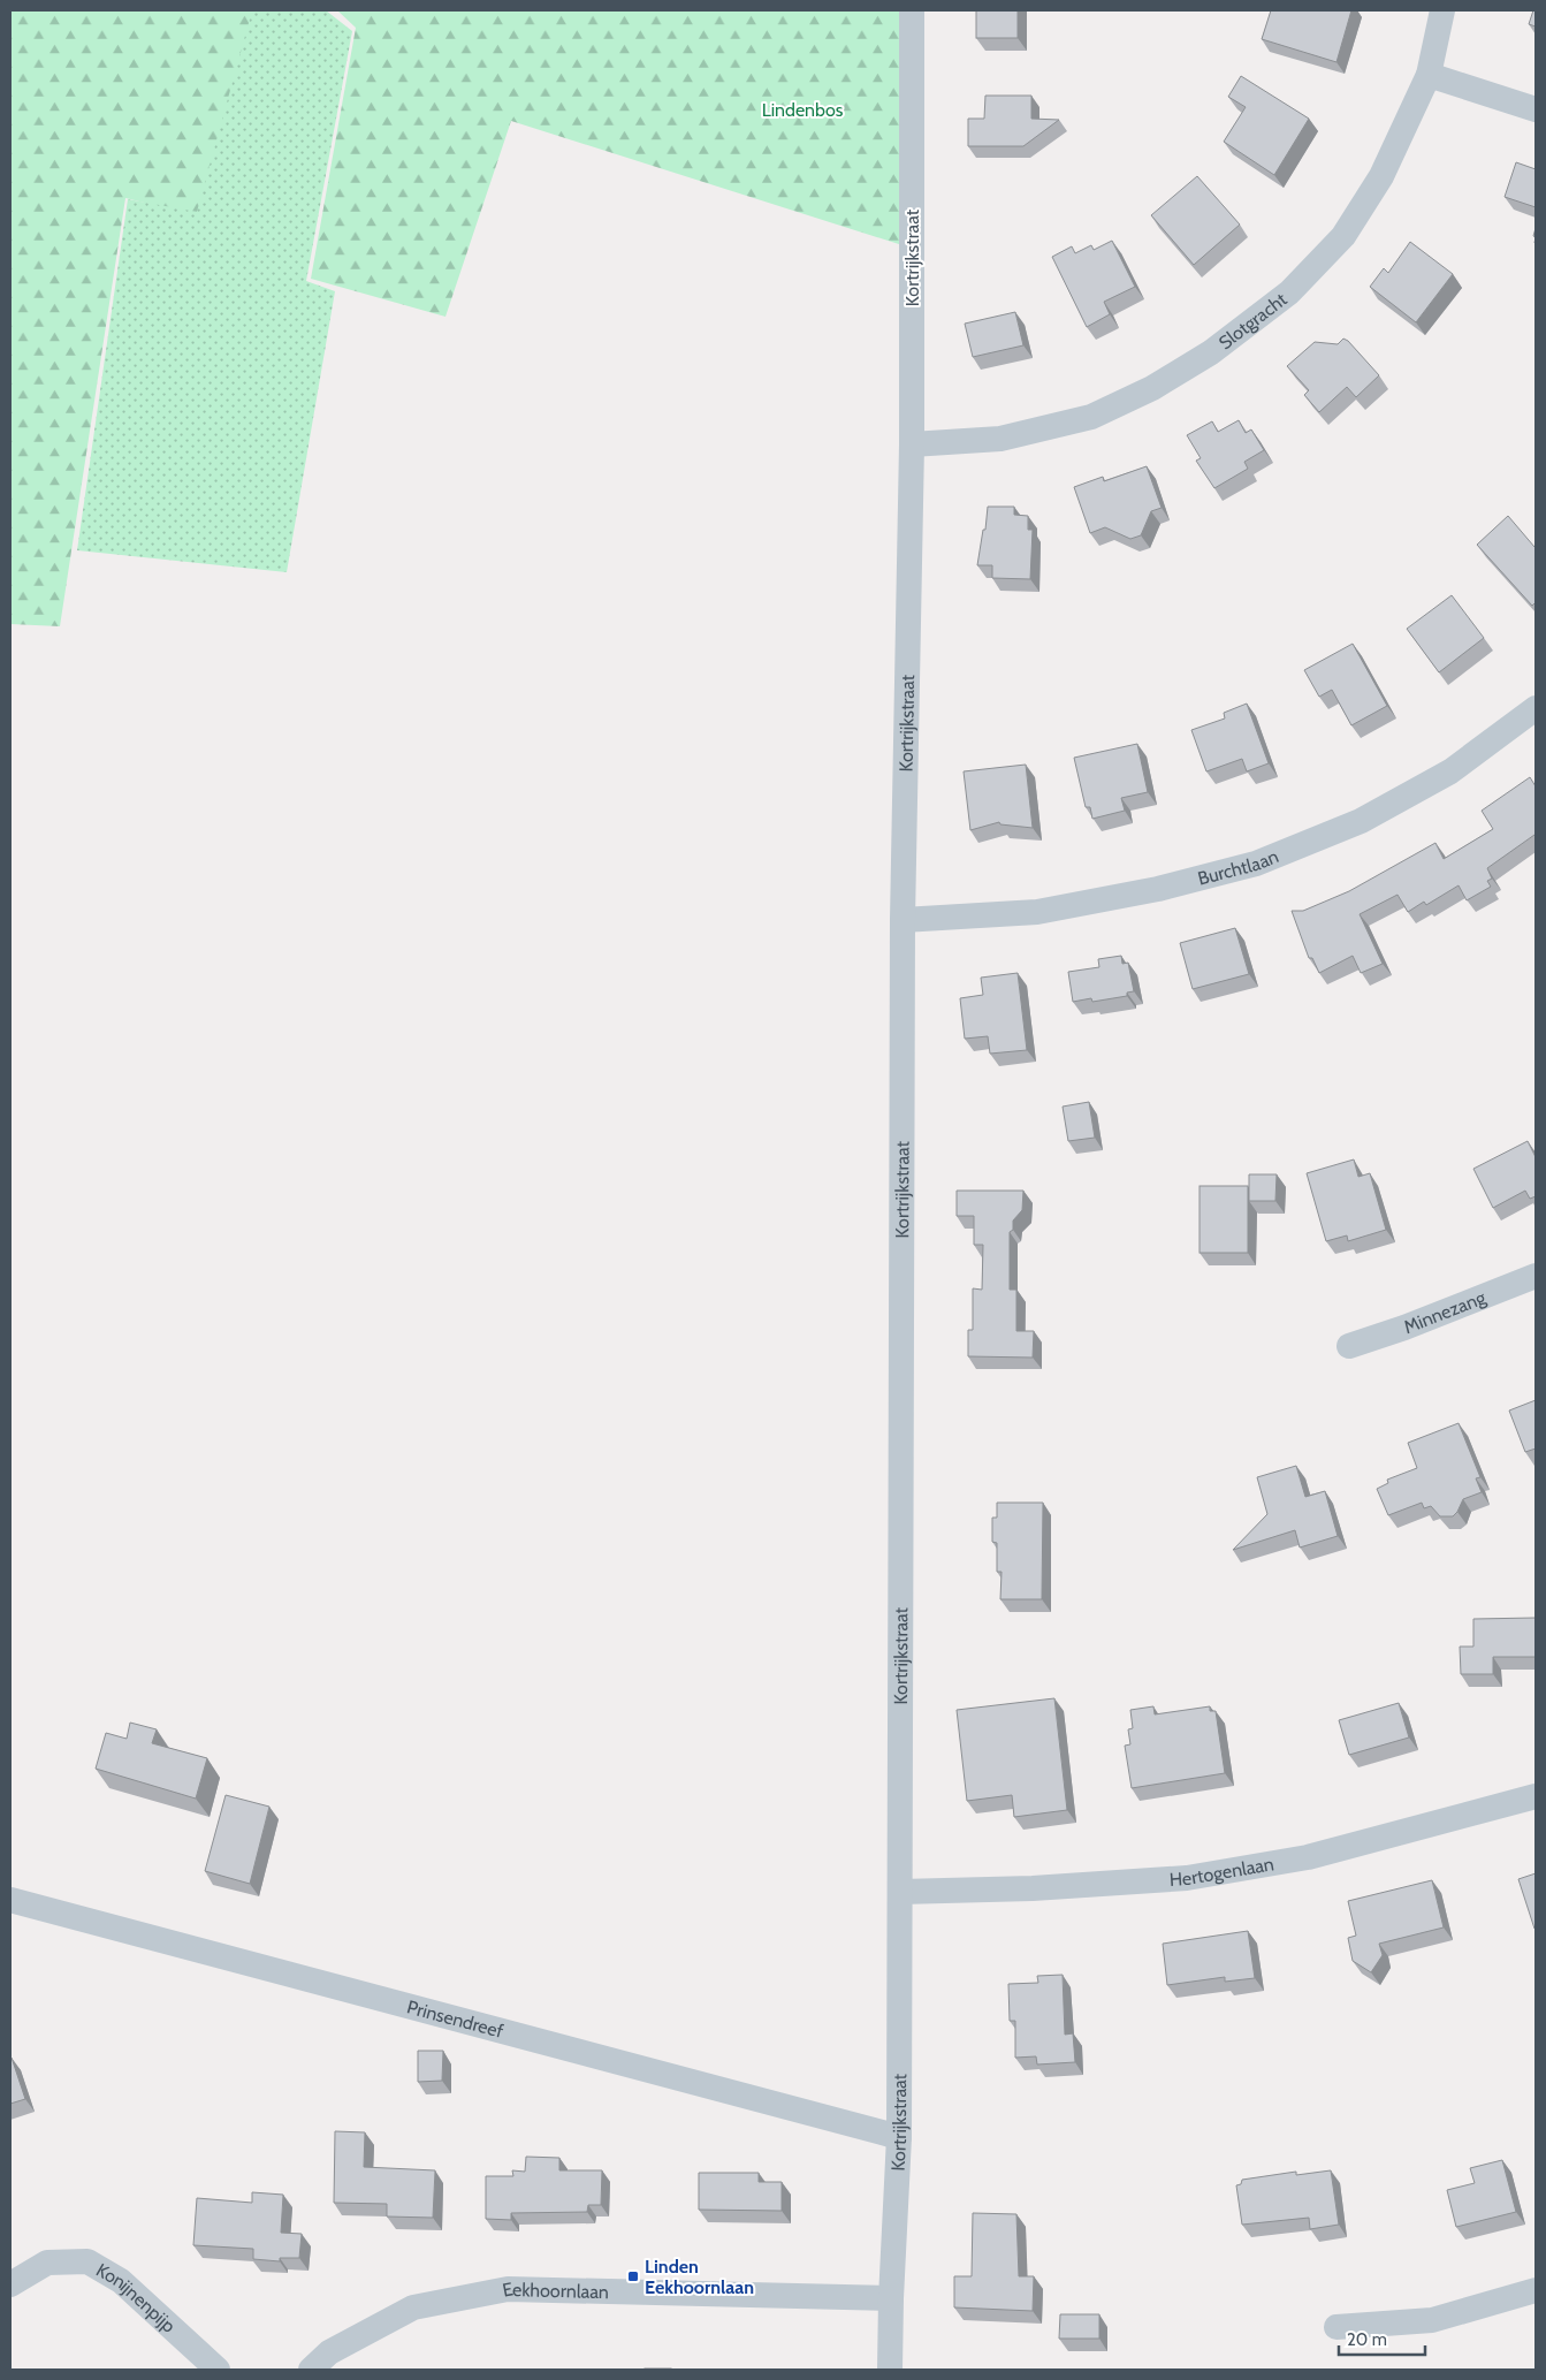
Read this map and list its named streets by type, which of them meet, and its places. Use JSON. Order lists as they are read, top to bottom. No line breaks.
{"streets":{"street":["Kortrijkstraat","Slotgracht","Burchtlaan","Minnezang","Hertogenlaan","Prinsendreef","Eekhoornlaan","Konijnenpijp"]},"crossings":[["Kortrijkstraat","Slotgracht"],["Kortrijkstraat","Burchtlaan"],["Kortrijkstraat","Hertogenlaan"],["Kortrijkstraat","Prinsendreef"],["Kortrijkstraat","Eekhoornlaan"]],"parks":["Lindenbos"],"places":{"transit":["Linden Eekhoornlaan"]},"scale_bar":"20 m"}
